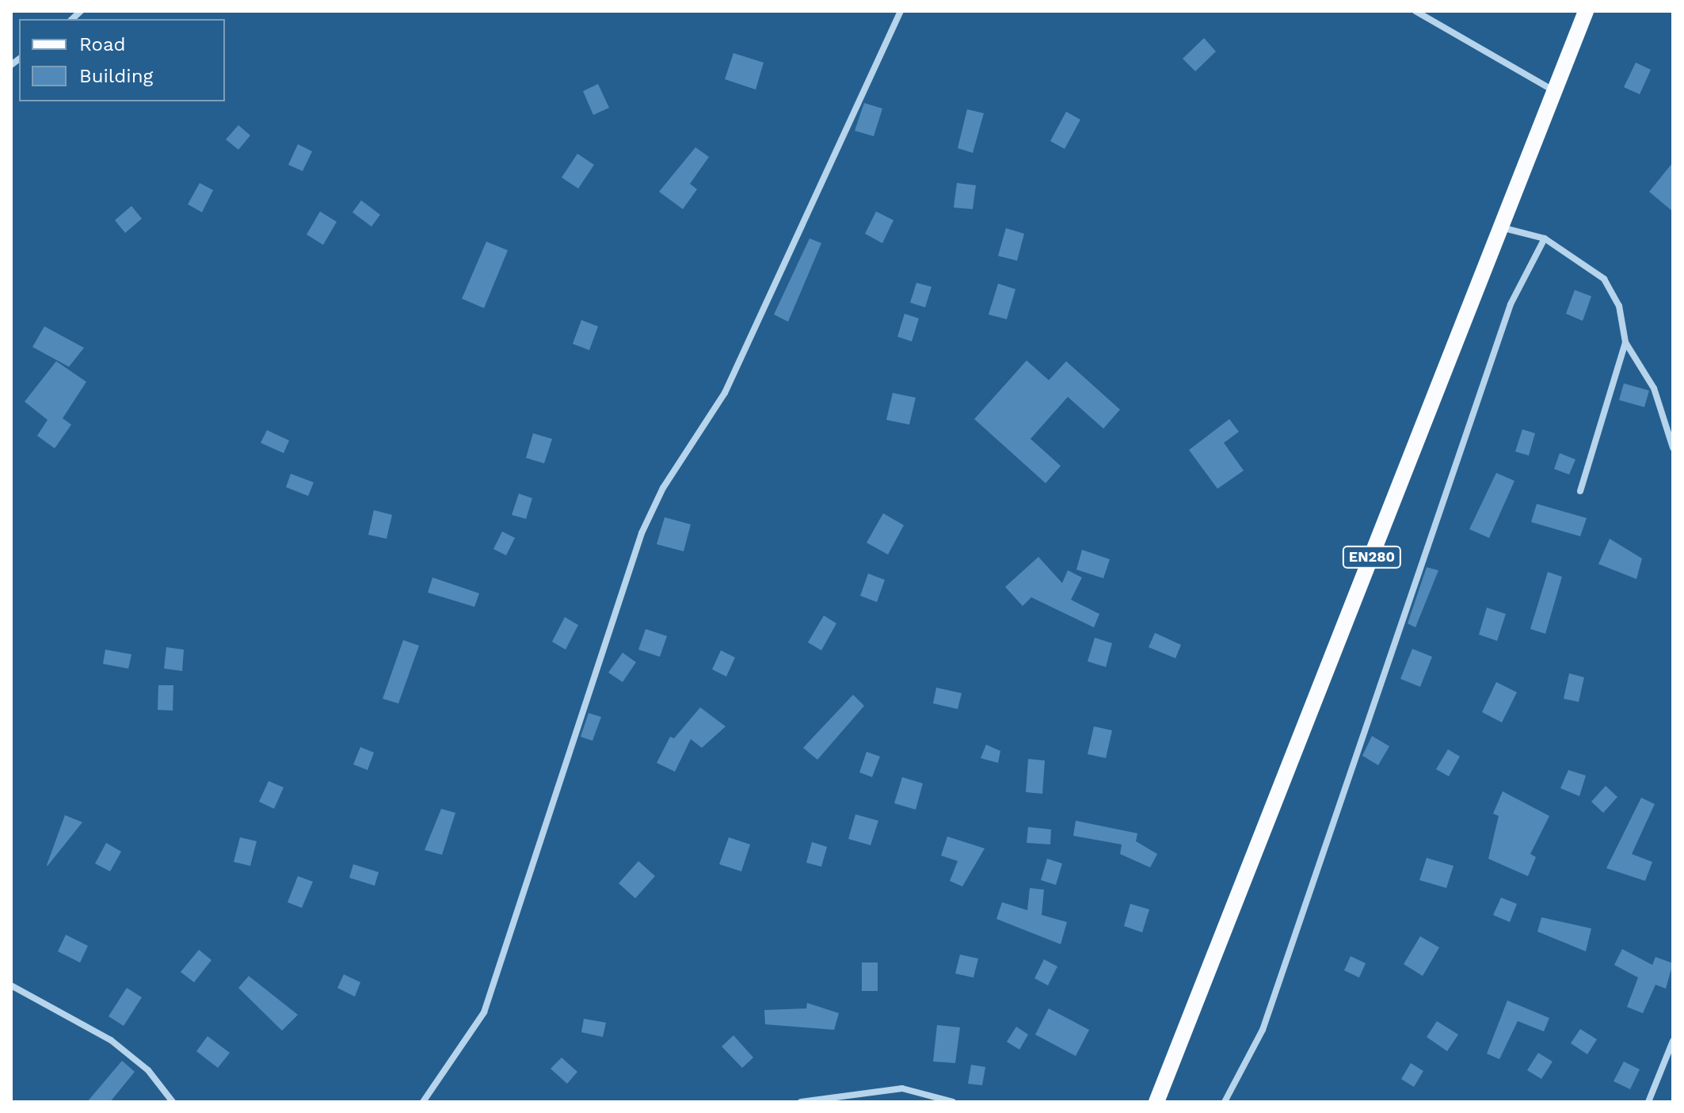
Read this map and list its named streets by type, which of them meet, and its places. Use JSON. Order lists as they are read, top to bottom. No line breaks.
{"streets":{"main road":["EN280"]},"legend":["Road","Building"]}
